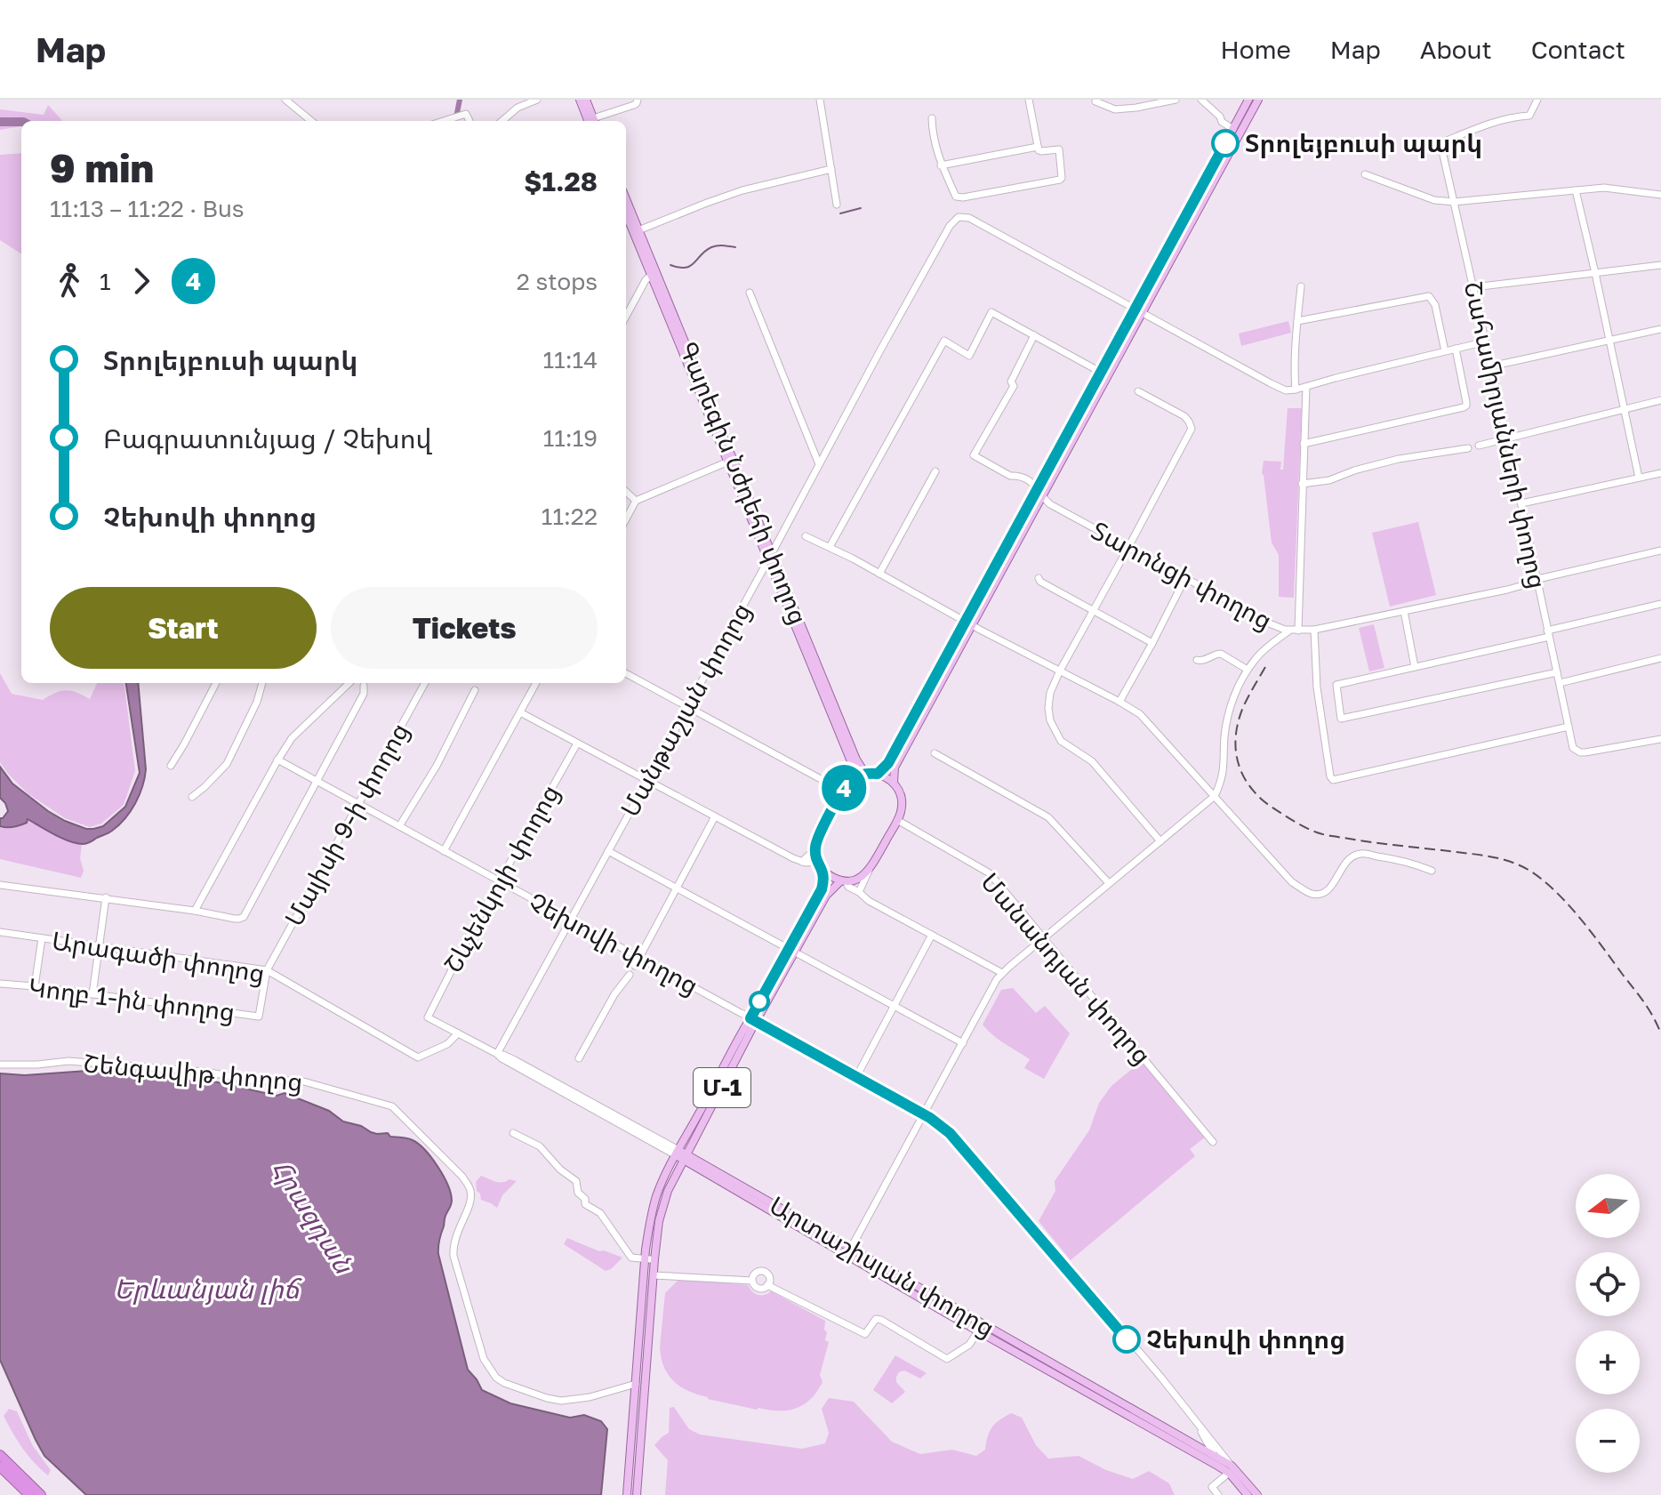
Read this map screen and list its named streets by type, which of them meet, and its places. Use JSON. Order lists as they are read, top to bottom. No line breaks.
{"streets":{"main road":["Գարեգին Նժդեհի փողոց","Մ-1","Արտաշիսյան փողոց"],"street":["Շահամիրյանների փողոց","Տարոնցի փողոց","Մանթաշյան փողոց","Մայիսի 9-ի փողոց","Շևչենկոյի փողոց","Չեխովի փողոց","Արագածի փողոց","Մանանդյան փողոց","Կողբ 1-ին փողոց","Շենգավիթ փողոց"]},"crossings":[["Շահամիրյանների փողոց","Տարոնցի փողոց"],["Գարեգին Նժդեհի փողոց","Մանթաշյան փողոց"],["Գարեգին Նժդեհի փողոց","Մանանդյան փողոց"],["Գարեգին Նժդեհի փողոց","Մ-1"],["Մանթաշյան փողոց","Չեխովի փողոց"],["Մանթաշյան փողոց","Արտաշիսյան փողոց"],["Մայիսի 9-ի փողոց","Չեխովի փողոց"],["Մայիսի 9-ի փողոց","Արագածի փողոց"],["Մայիսի 9-ի փողոց","Կողբ 1-ին փողոց"],["Շևչենկոյի փողոց","Չեխովի փողոց"],["Շևչենկոյի փողոց","Արտաշիսյան փողոց"],["Չեխովի փողոց","Մ-1"],["Չեխովի փողոց","Արտաշիսյան փողոց"],["Արագածի փողոց","Կողբ 1-ին փողոց"],["Արագածի փողոց","Արտաշիսյան փողոց"],["Մանանդյան փողոց","Մ-1"],["Շենգավիթ փողոց","Մ-1"],["Մ-1","Արտաշիսյան փողոց"]],"water":["Հրազդան","Երևանյան լիճ"],"places":["Տրոլեյբուսի պարկ","Չեխովի փողոց"],"lines":["bus line 4"],"north":"left","page":{"header":"Map","nav":["Home","Map","About","Contact"],"on_map":"4","heading":["9 min","11:13 – 11:22 · Bus","$1.28"],"legs":["1","4","2 stops"],"list":[{"name":"Տրոլեյբուսի պարկ","value":"11:14"},{"name":"Բագրատունյաց / Չեխով","value":"11:19"},{"name":"Չեխովի փողոց","value":"11:22"}],"buttons":["Start","Tickets"],"map_buttons":["+","−"]}}
